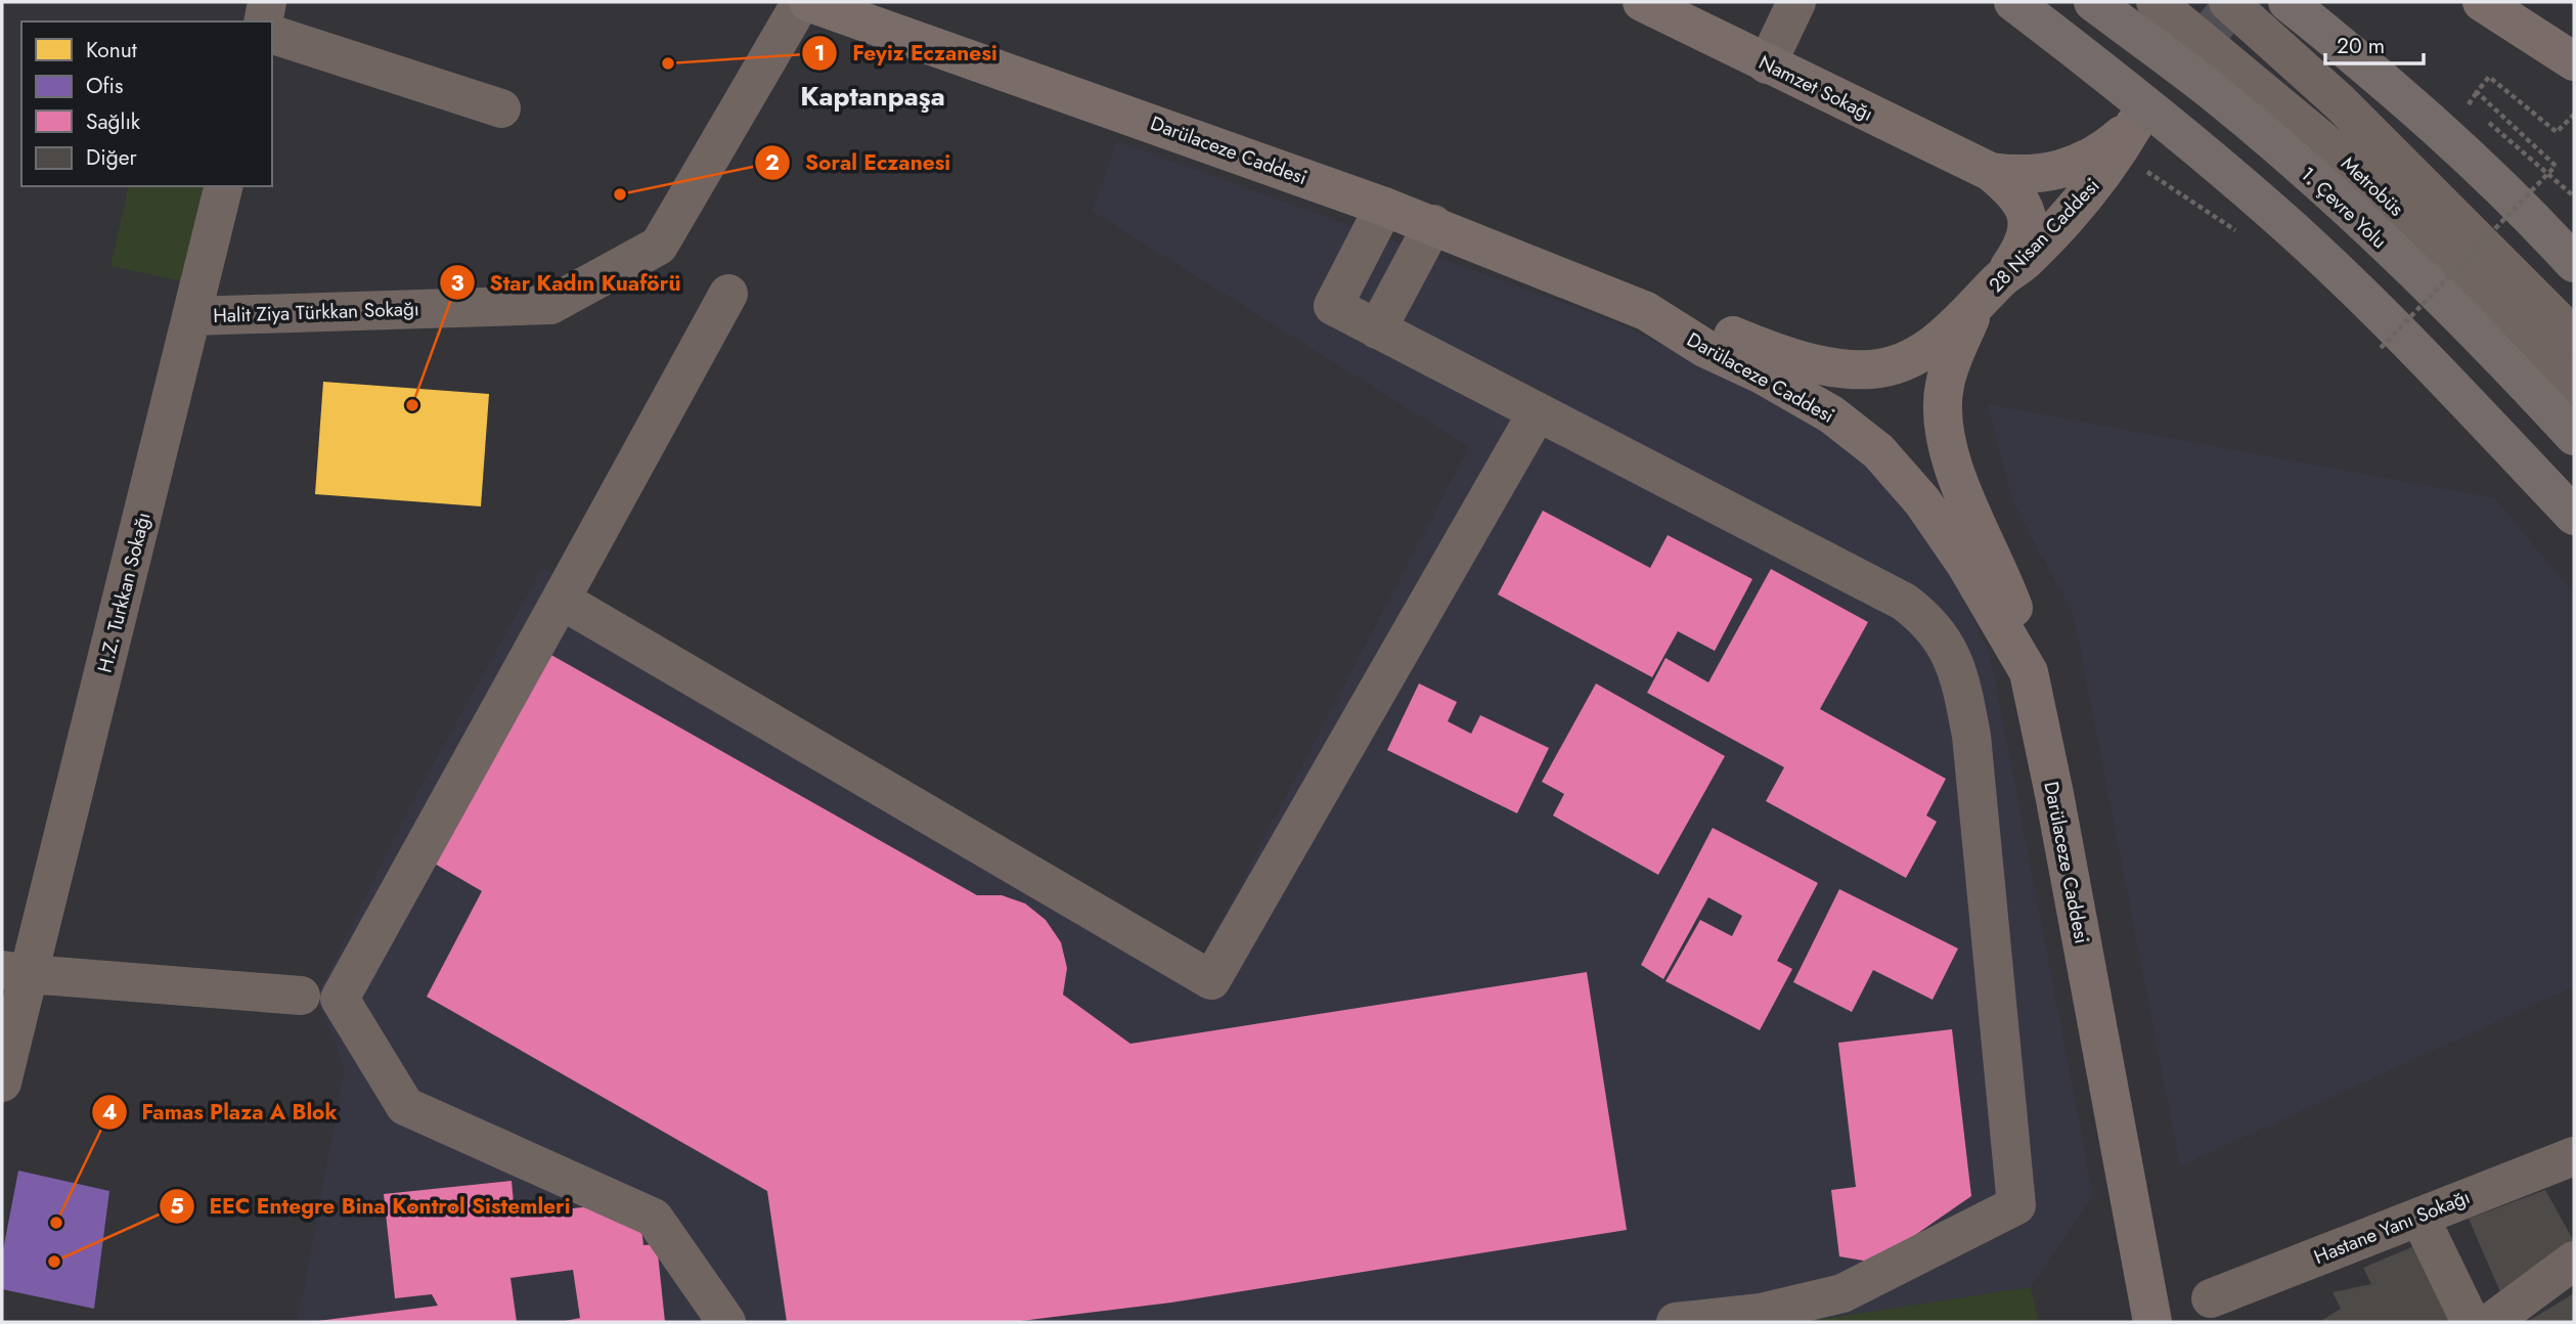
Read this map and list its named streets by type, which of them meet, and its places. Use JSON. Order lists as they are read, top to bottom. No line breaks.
{"streets":{"highway":["1. Çevre Yolu"],"main road":["Namzet Sokağı","Darülaceze Caddesi","28 Nisan Caddesi"],"street":["Metrobüs","Halit Ziya Türkkan Sokağı","H.Z. Turkkan Sokağı","Hastane Yanı Sokağı"]},"crossings":[["Namzet Sokağı","28 Nisan Caddesi"],["Darülaceze Caddesi","28 Nisan Caddesi"],["Halit Ziya Türkkan Sokağı","H.Z. Turkkan Sokağı"]],"districts":["Kaptanpaşa"],"places":["Feyiz Eczanesi","Soral Eczanesi","Star Kadın Kuaförü","Famas Plaza A Blok","EEC Entegre Bina Kontrol Sistemleri"],"legend":["Konut","Ofis","Sağlık","Diğer"],"scale_bar":"20 m"}
